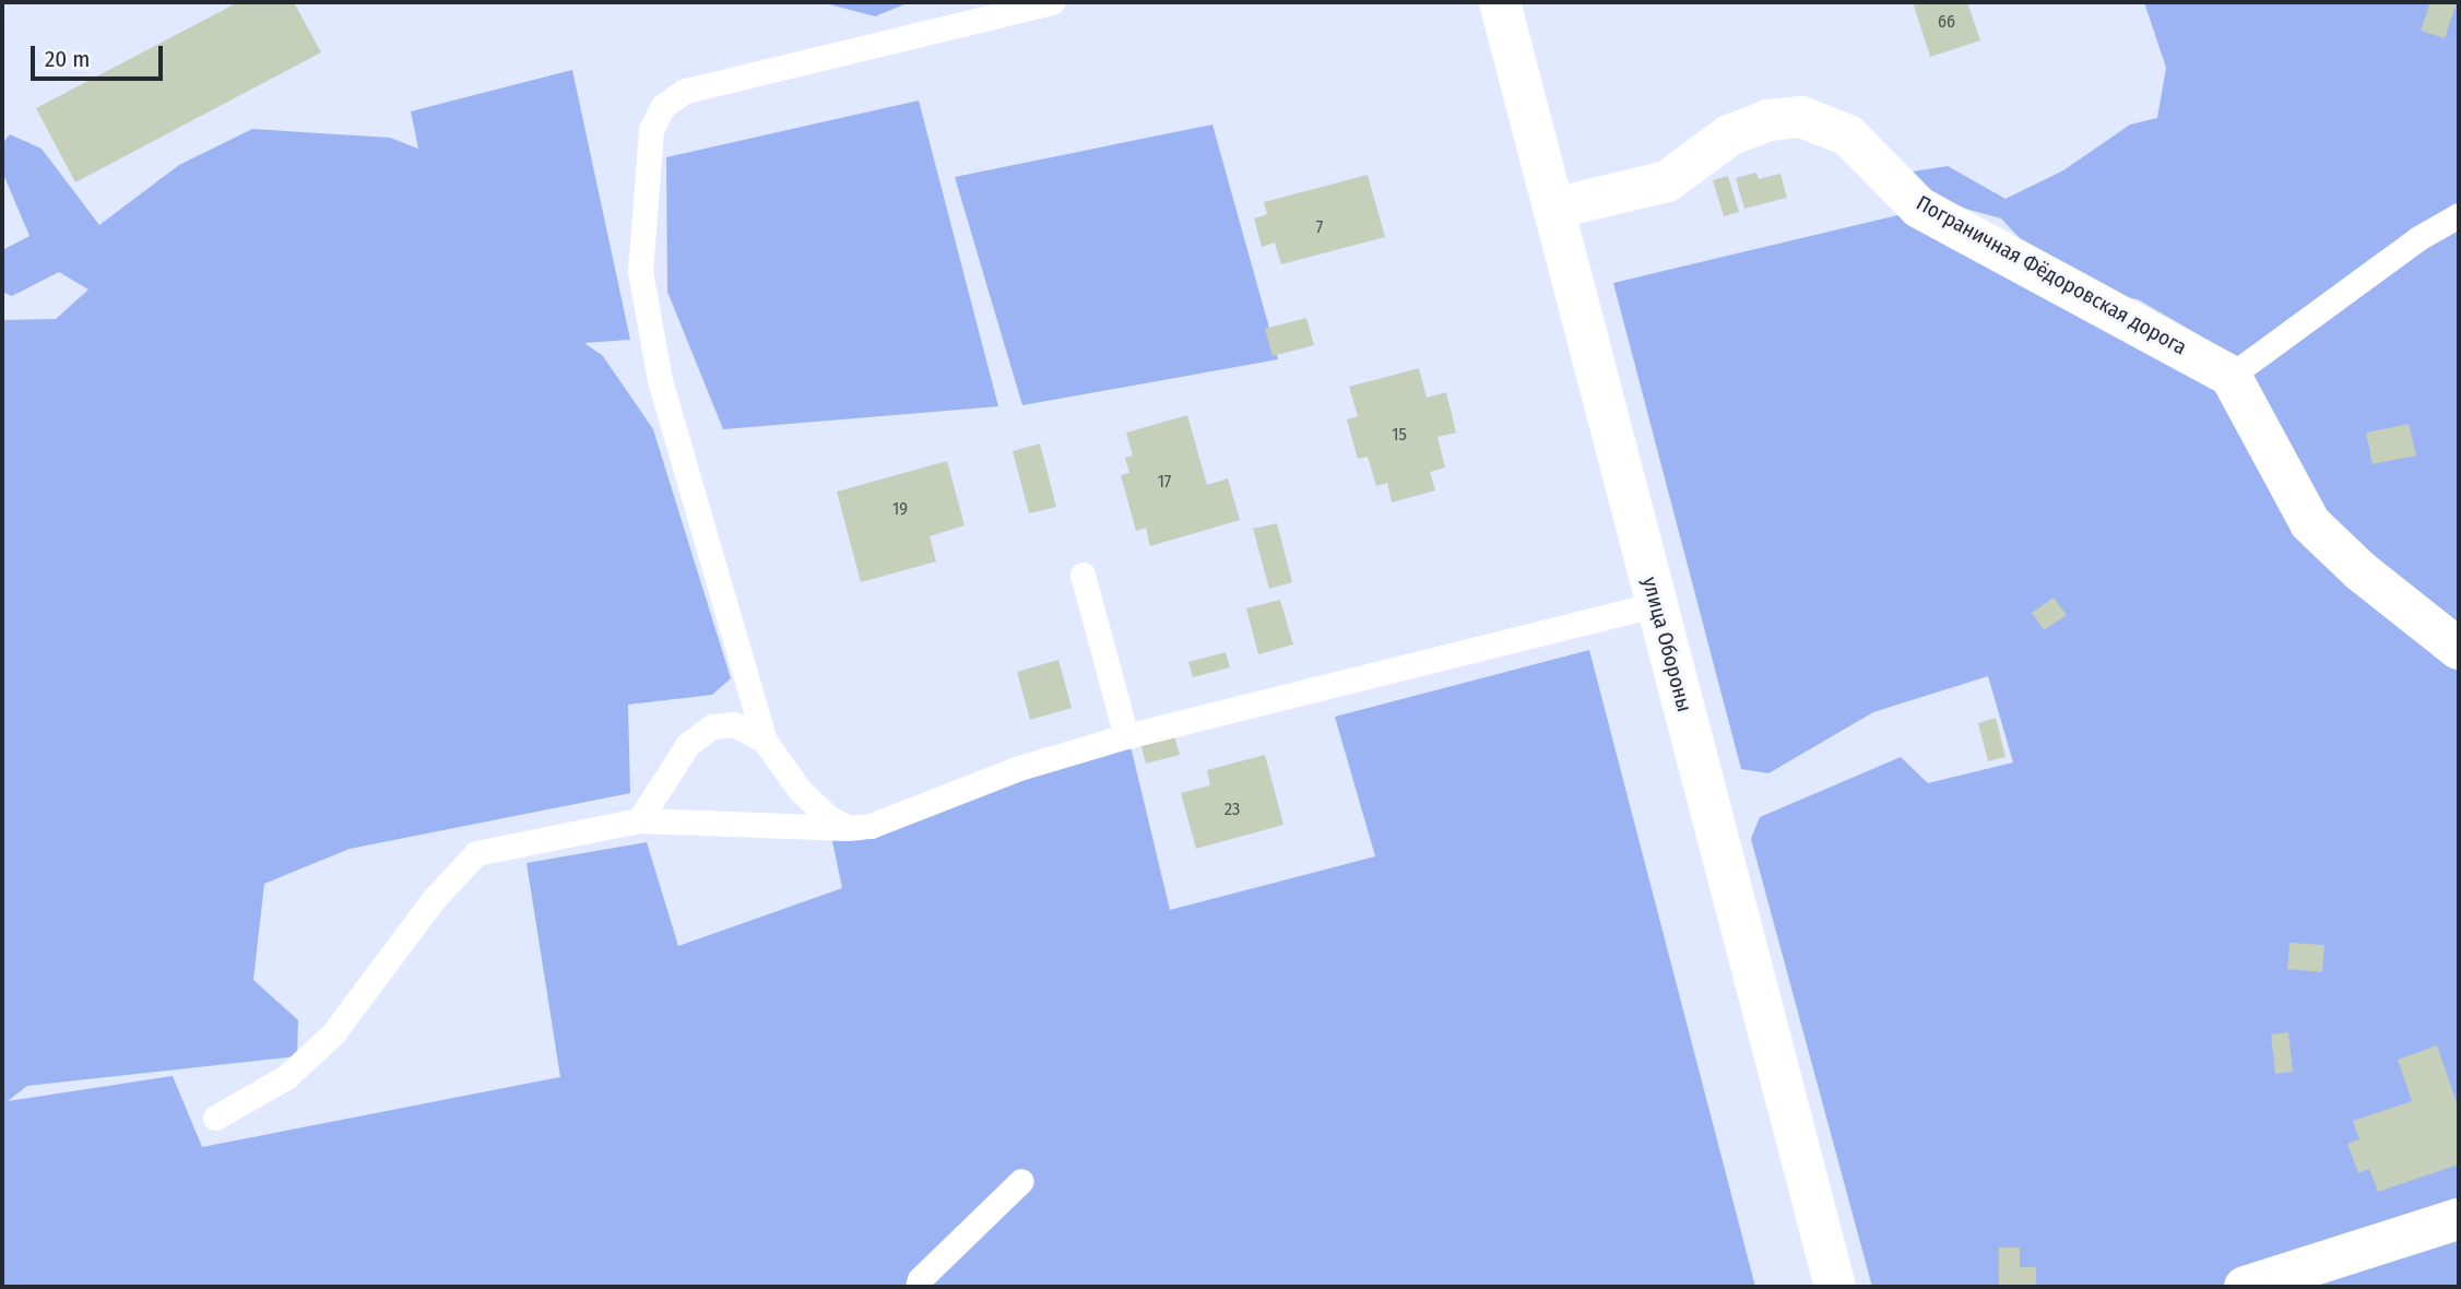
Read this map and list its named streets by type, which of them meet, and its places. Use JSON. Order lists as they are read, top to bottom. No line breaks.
{"streets":{"street":["Пограничная Фёдоровская дорога","улица Обороны"]},"crossings":[["Пограничная Фёдоровская дорога","улица Обороны"]],"house_numbers":["66","7","15","17","19","23"],"scale_bar":"20 m"}
